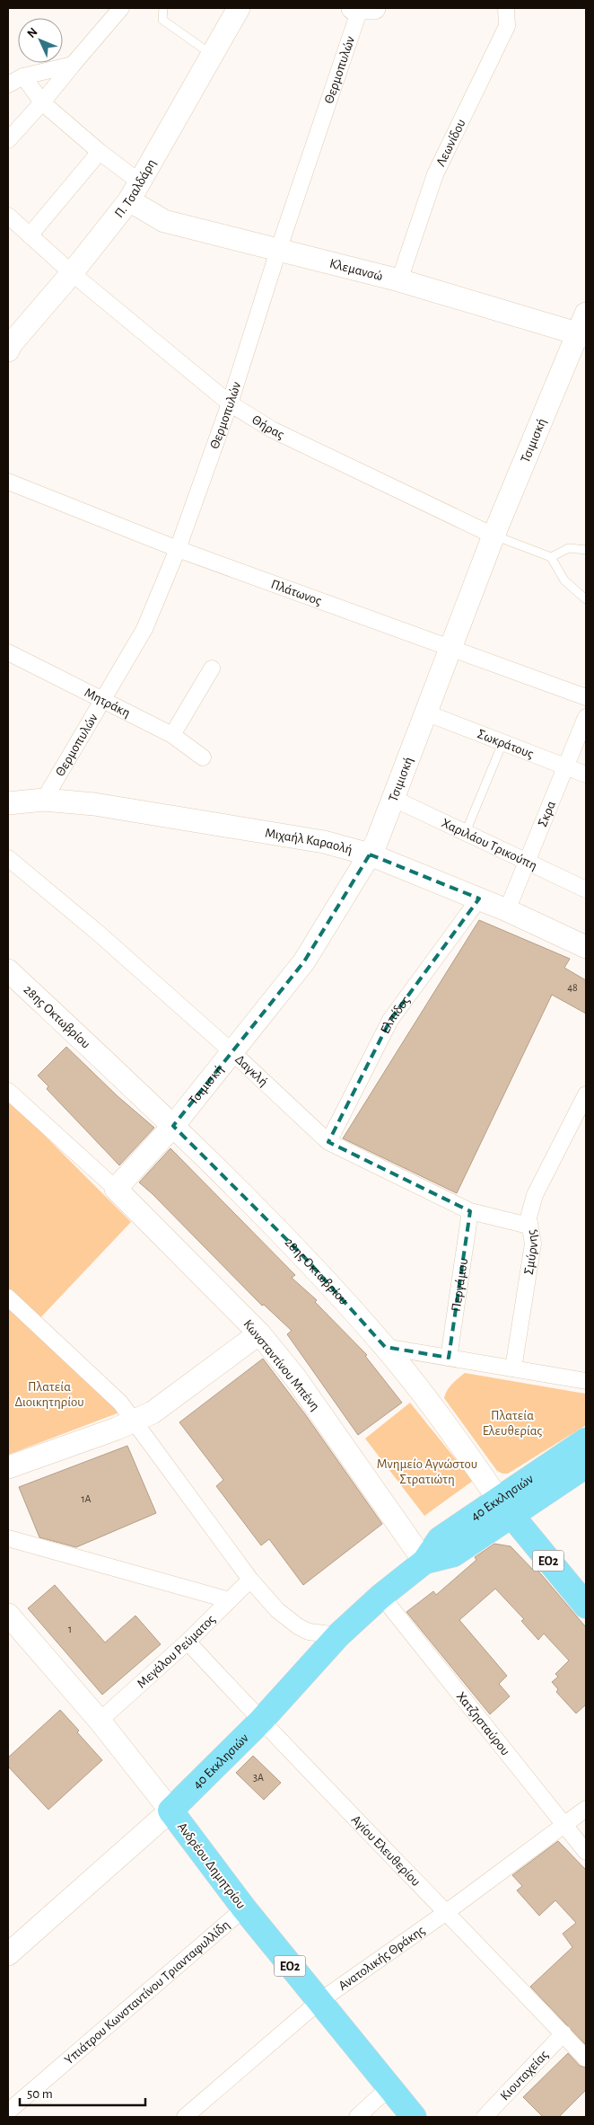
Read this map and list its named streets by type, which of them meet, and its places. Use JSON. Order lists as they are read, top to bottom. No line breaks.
{"streets":{"main road":["28ης Οκτωβρίου","40 Εκκλησιών","ΕΟ2","Ανδρέου Δημητρίου"],"street":["Θερμοπυλών","Λεωνίδου","Π. Τσαλδάρη","Κλεμανσώ","Θήρας","Τσιμισκή","Πλάτωνος","Μητράκη","Σωκράτους","Σκρα","Μιχαήλ Καραολή","Χαριλάου Τρικούπη","Ελπίδος","Δαγκλή","Σμύρνης","Περγάμου","Κωνσταντίνου Μπένη","Μεγάλου Ρεύματος","Χατζησταύρου","Αγίου Ελευθερίου","Ανατολικής Θράκης","Υπιάτρου Κωνσταντίνου Τριανταφυλλίδη","Κιουταχείας"]},"crossings":[["Θερμοπυλών","Κλεμανσώ"],["Θερμοπυλών","Θήρας"],["Θερμοπυλών","Πλάτωνος"],["Θερμοπυλών","Μητράκη"],["Θερμοπυλών","Μιχαήλ Καραολή"],["Λεωνίδου","Κλεμανσώ"],["Π. Τσαλδάρη","Κλεμανσώ"],["Π. Τσαλδάρη","Θήρας"],["Κλεμανσώ","Τσιμισκή"],["Θήρας","Τσιμισκή"],["Τσιμισκή","Πλάτωνος"],["Τσιμισκή","Σωκράτους"],["Τσιμισκή","Μιχαήλ Καραολή"],["Τσιμισκή","Χαριλάου Τρικούπη"],["Τσιμισκή","28ης Οκτωβρίου"],["Τσιμισκή","Δαγκλή"],["Τσιμισκή","Κωνσταντίνου Μπένη"],["Σωκράτους","Σκρα"],["Σκρα","Μιχαήλ Καραολή"],["Σκρα","Χαριλάου Τρικούπη"],["Μιχαήλ Καραολή","Ελπίδος"],["Ελπίδος","Δαγκλή"],["28ης Οκτωβρίου","40 Εκκλησιών"],["Δαγκλή","Σμύρνης"],["Δαγκλή","Περγάμου"],["Κωνσταντίνου Μπένη","40 Εκκλησιών"],["40 Εκκλησιών","Χατζησταύρου"],["40 Εκκλησιών","Αγίου Ελευθερίου"],["40 Εκκλησιών","Ανδρέου Δημητρίου"],["Μεγάλου Ρεύματος","Αγίου Ελευθερίου"],["Μεγάλου Ρεύματος","Ανδρέου Δημητρίου"],["Χατζησταύρου","Ανατολικής Θράκης"],["Αγίου Ελευθερίου","Ανατολικής Θράκης"],["Αγίου Ελευθερίου","Κιουταχείας"],["Ανδρέου Δημητρίου","Ανατολικής Θράκης"],["Ανδρέου Δημητρίου","Υπιάτρου Κωνσταντίνου Τριανταφυλλίδη"]],"parks":["Πλατεία Διοικητηρίου","Πλατεία Ελευθερίας","Μνημείο Αγνώστου Στρατιώτη"],"house_numbers":["48","1A","1","3Α"],"scale_bar":"50 m","north":"top left"}
